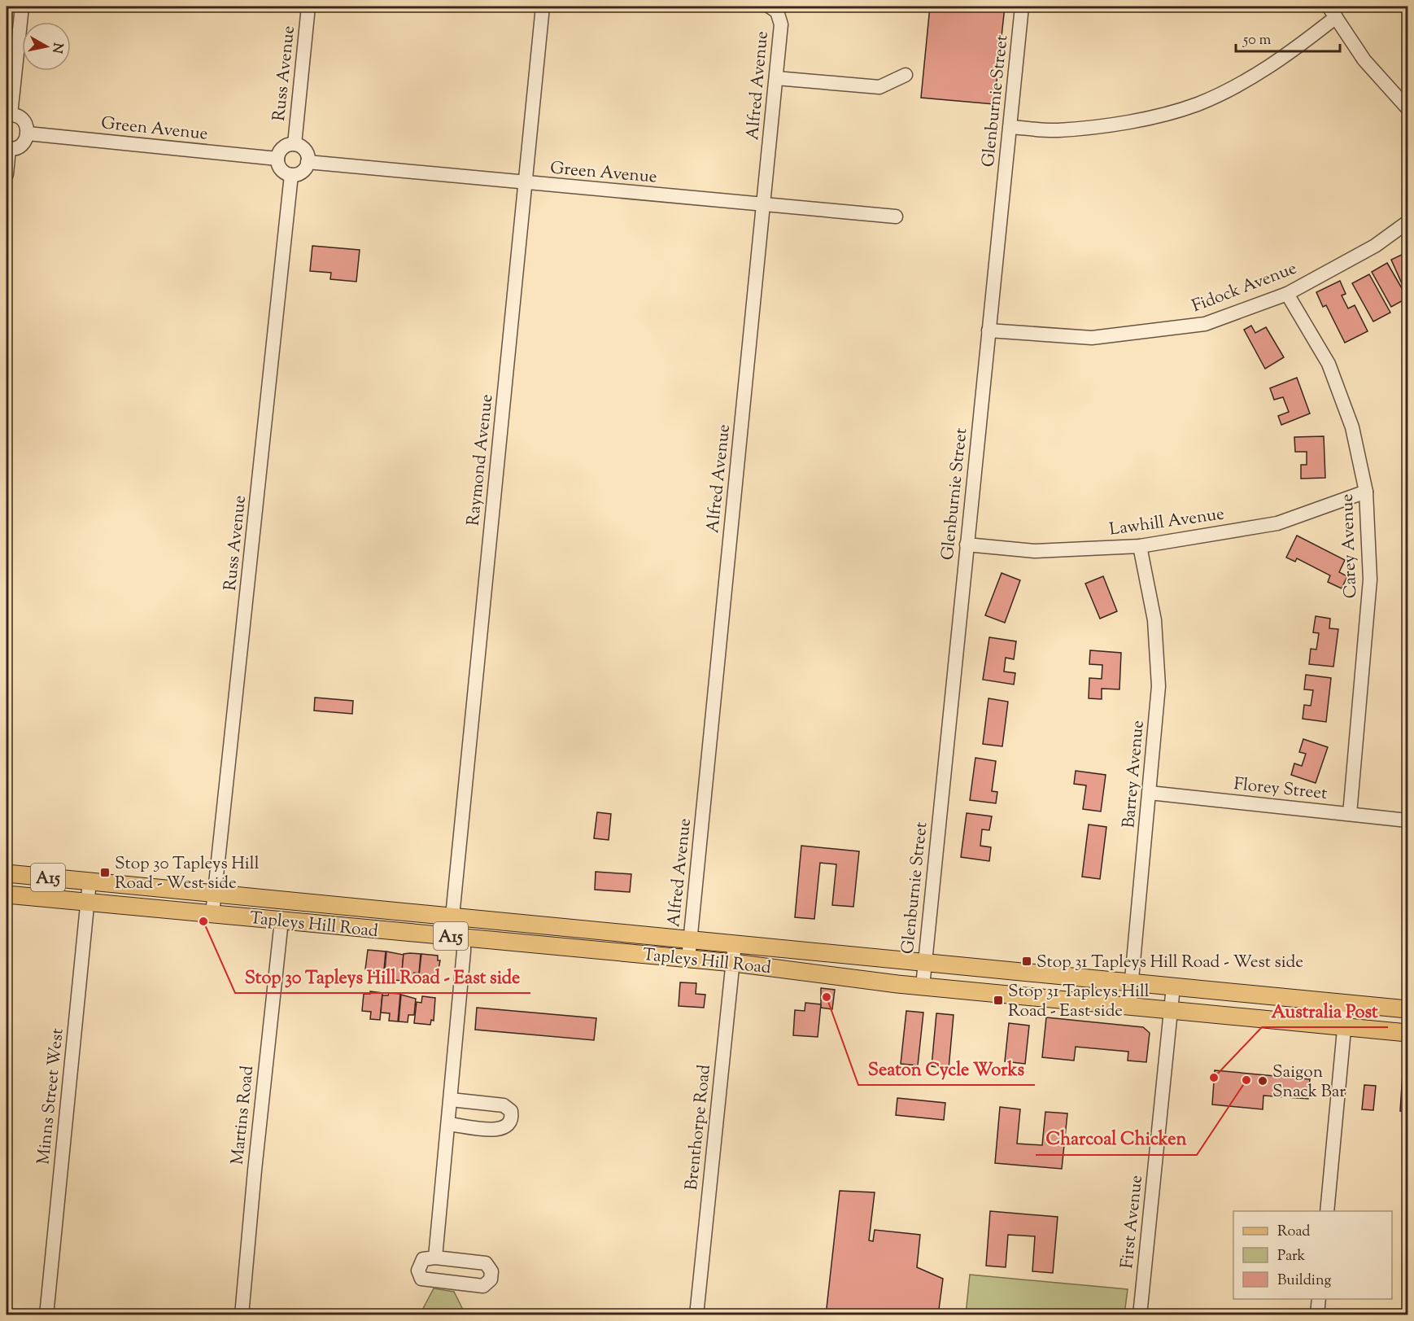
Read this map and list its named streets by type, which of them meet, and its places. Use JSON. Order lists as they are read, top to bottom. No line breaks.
{"streets":{"main road":["A15","Tapleys Hill Road"],"street":["Russ Avenue","Alfred Avenue","Glenburnie Street","Green Avenue","Fidock Avenue","Raymond Avenue","Lawhill Avenue","Carey Avenue","Barrey Avenue","Florey Street","Minns Street West","Martins Road","Brenthorpe Road","First Avenue"]},"crossings":[["Russ Avenue","Green Avenue"],["Russ Avenue","Tapleys Hill Road"],["Alfred Avenue","Green Avenue"],["Alfred Avenue","Tapleys Hill Road"],["Glenburnie Street","Fidock Avenue"],["Glenburnie Street","Lawhill Avenue"],["Glenburnie Street","Tapleys Hill Road"],["Green Avenue","Raymond Avenue"],["Fidock Avenue","Carey Avenue"],["Raymond Avenue","Tapleys Hill Road"],["Lawhill Avenue","Carey Avenue"],["Lawhill Avenue","Barrey Avenue"],["Carey Avenue","Florey Street"],["Barrey Avenue","Florey Street"],["Barrey Avenue","Tapleys Hill Road"],["Tapleys Hill Road","Minns Street West"],["Tapleys Hill Road","Martins Road"],["Tapleys Hill Road","Brenthorpe Road"],["Tapleys Hill Road","First Avenue"]],"places":{"transit":["Stop 30 Tapleys Hill Road - West side","Stop 31 Tapleys Hill Road - West side","Stop 31 Tapleys Hill Road - East side"],"other":["Stop 30 Tapleys Hill Road - East side","Seaton Cycle Works","Australia Post","Charcoal Chicken","Saigon Snack Bar"]},"legend":["Road","Park","Building"],"scale_bar":"50 m","north":"right"}
